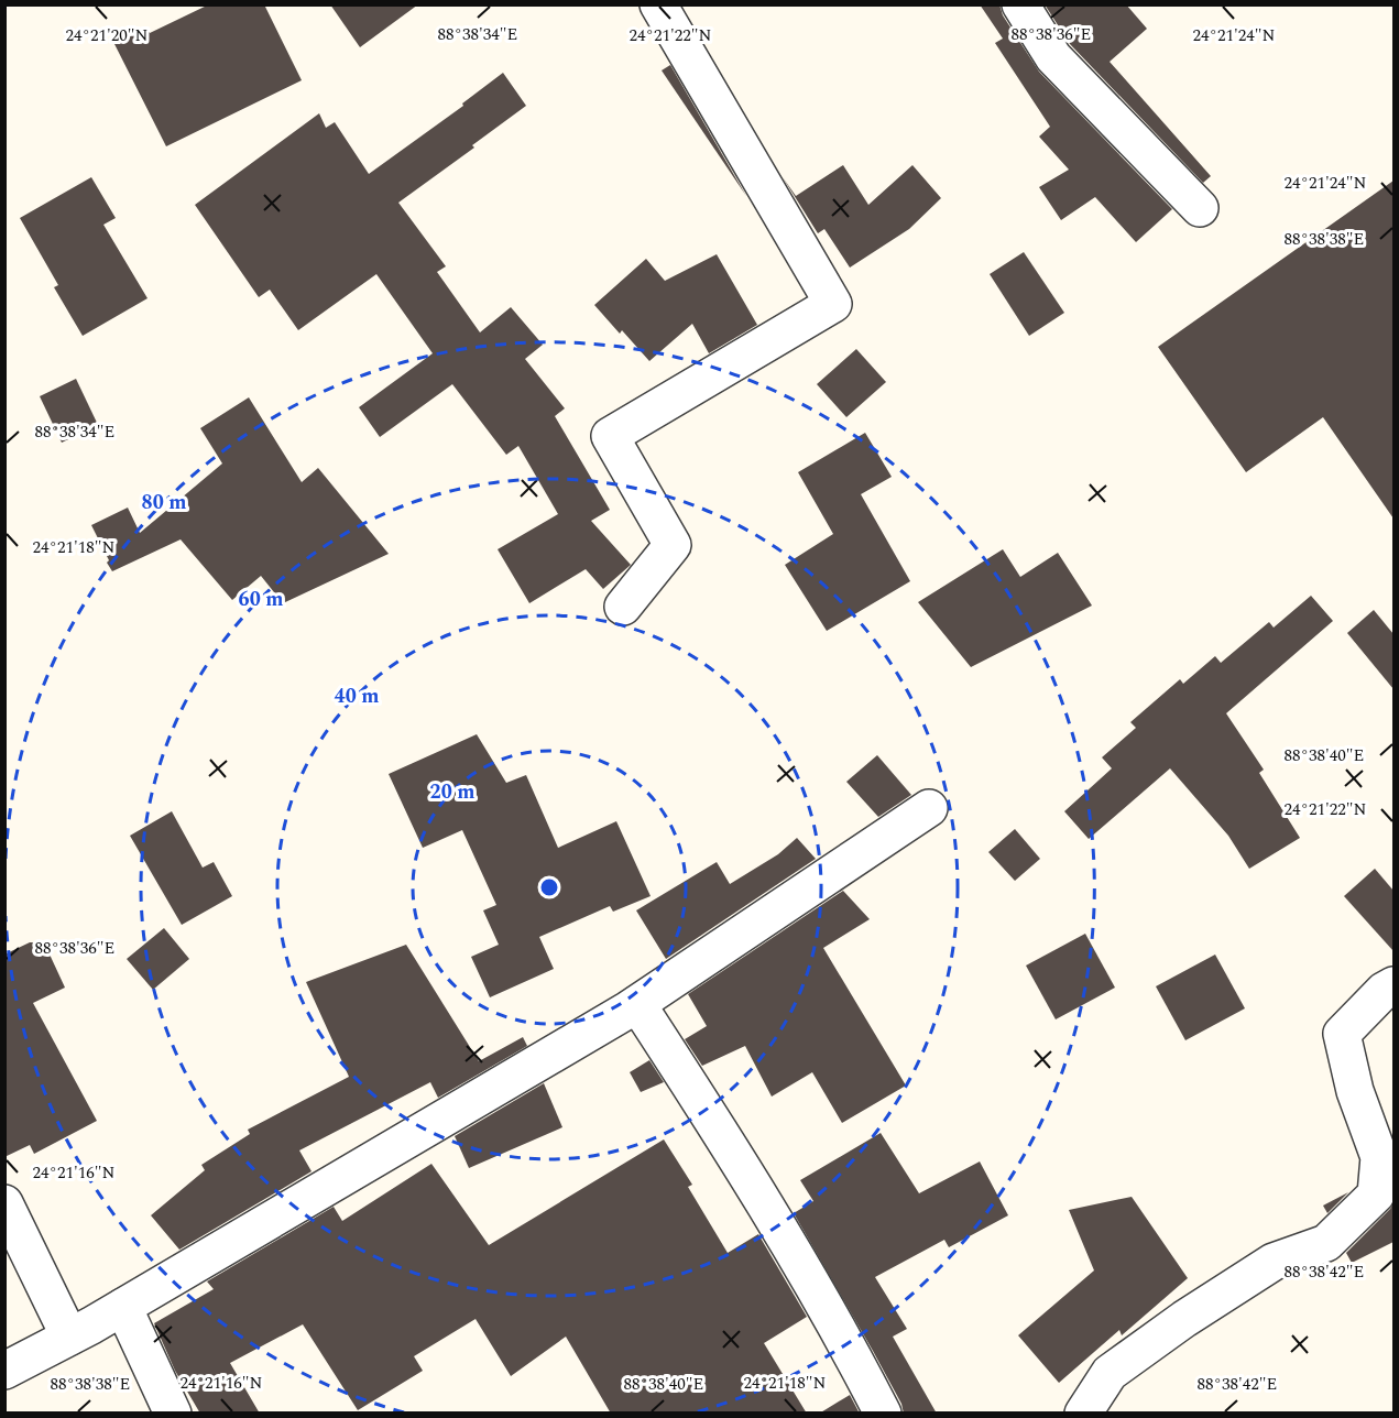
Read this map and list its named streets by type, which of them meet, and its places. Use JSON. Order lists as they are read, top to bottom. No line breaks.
{"coordinates":["88°38'34\"E","88°38'36\"E","24°21'20\"N","24°21'22\"N","24°21'24\"N","88°38'38\"E","24°21'18\"N","88°38'40\"E","24°21'16\"N","88°38'42\"E"],"rings":["80 m","60 m","40 m","20 m"]}
